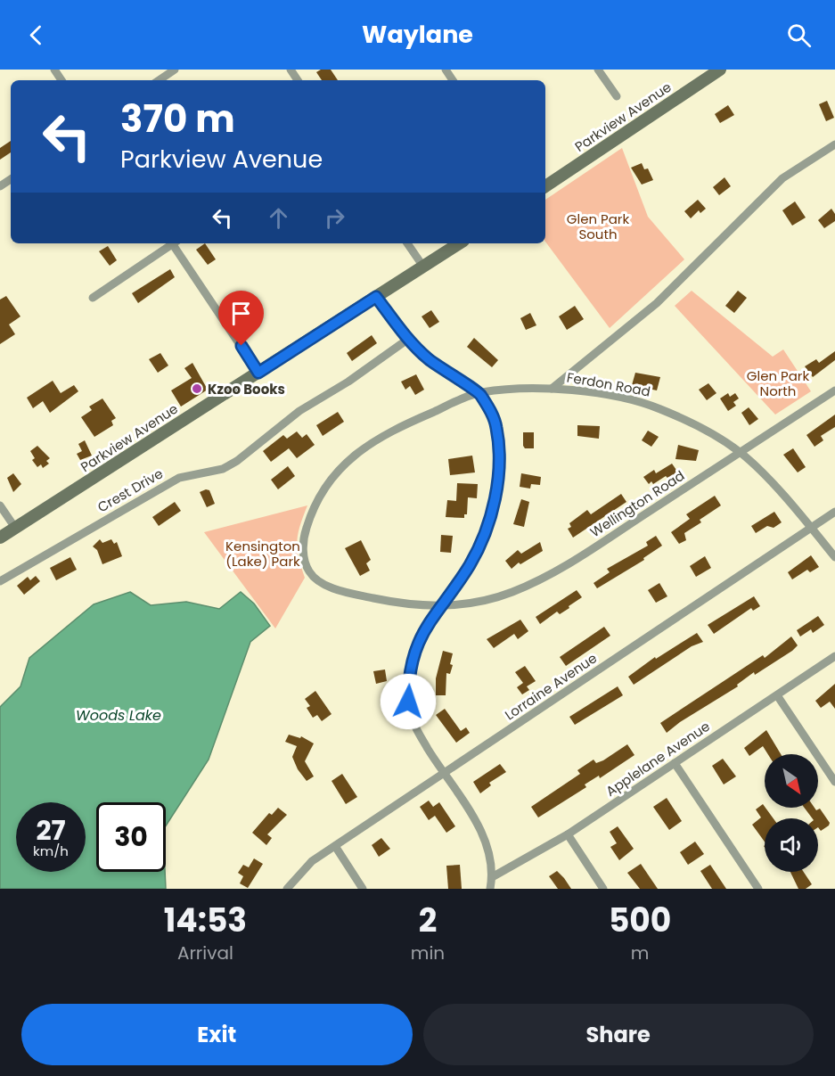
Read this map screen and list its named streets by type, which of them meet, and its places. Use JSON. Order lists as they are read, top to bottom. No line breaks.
{"streets":{"street":["Parkview Avenue","Ferdon Road","Crest Drive","Wellington Road","Lorraine Avenue","Applelane Avenue"]},"crossings":[["Ferdon Road","Wellington Road"],["Ferdon Road","Lorraine Avenue"]],"water":["Woods Lake"],"parks":["Glen Park South","Glen Park North","Kensington (Lake) Park"],"places":["Kzoo Books"],"north":"bottom right","page":{"header":"Waylane","turn":["370 m","Parkview Avenue"],"speed":"27 km/h","limit":"30","eta":["14:53","Arrival","2","min","500","m"],"buttons":["Exit","Share"]}}
